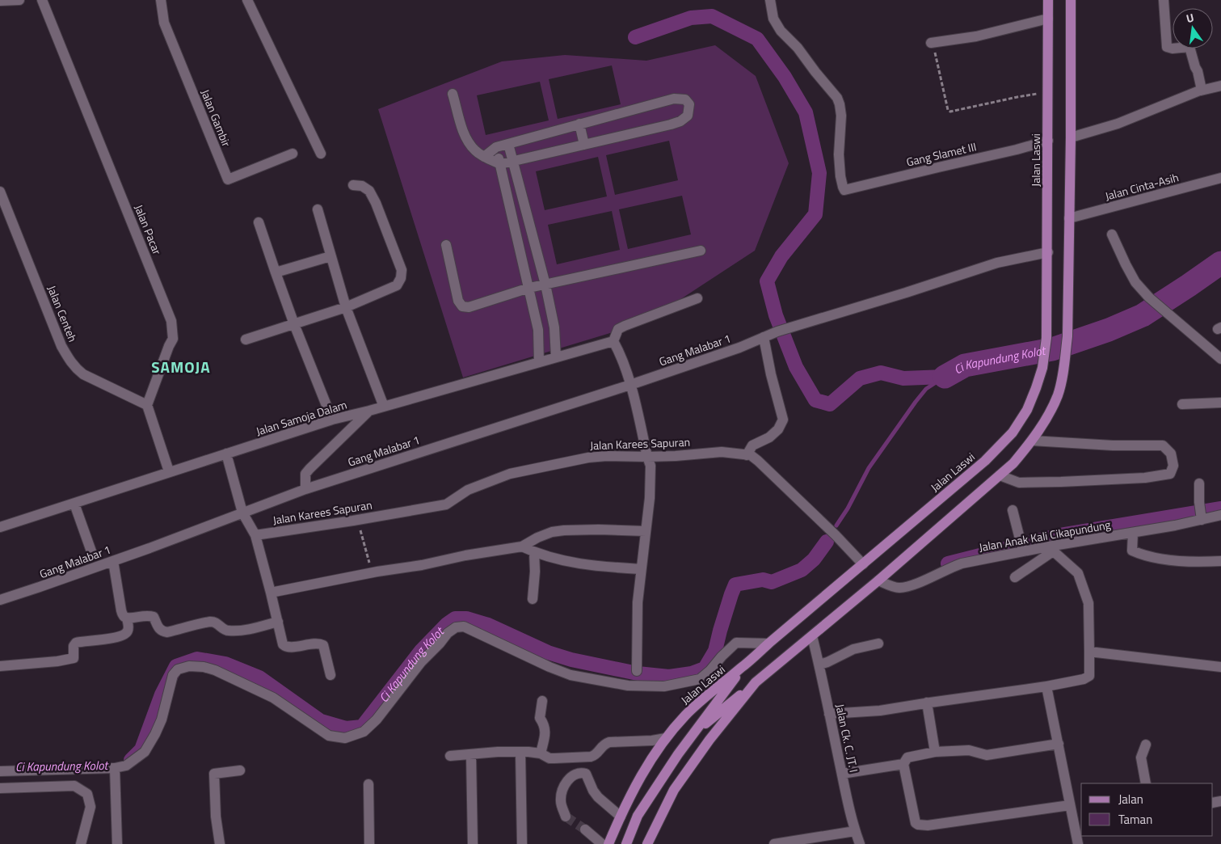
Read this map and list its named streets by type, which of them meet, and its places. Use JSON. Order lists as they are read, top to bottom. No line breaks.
{"streets":{"main road":["Jalan Laswi"],"street":["Jalan Gambir","Gang Slamet III","Jalan Cinta-Asih","Jalan Pacar","Jalan Centeh","Gang Malabar 1","Jalan Samoja Dalam","Jalan Karees Sapuran","Jalan Anak Kali Cikapundung","Jalan Ck. C. JT. I"]},"crossings":[["Gang Slamet III","Jalan Laswi"],["Jalan Laswi","Gang Malabar 1"],["Jalan Laswi","Jalan Karees Sapuran"],["Jalan Pacar","Jalan Centeh"]],"districts":["SAMOJA"],"water":["Ci Kapundung Kolot"],"legend":["Jalan","Taman"],"north":"top"}
